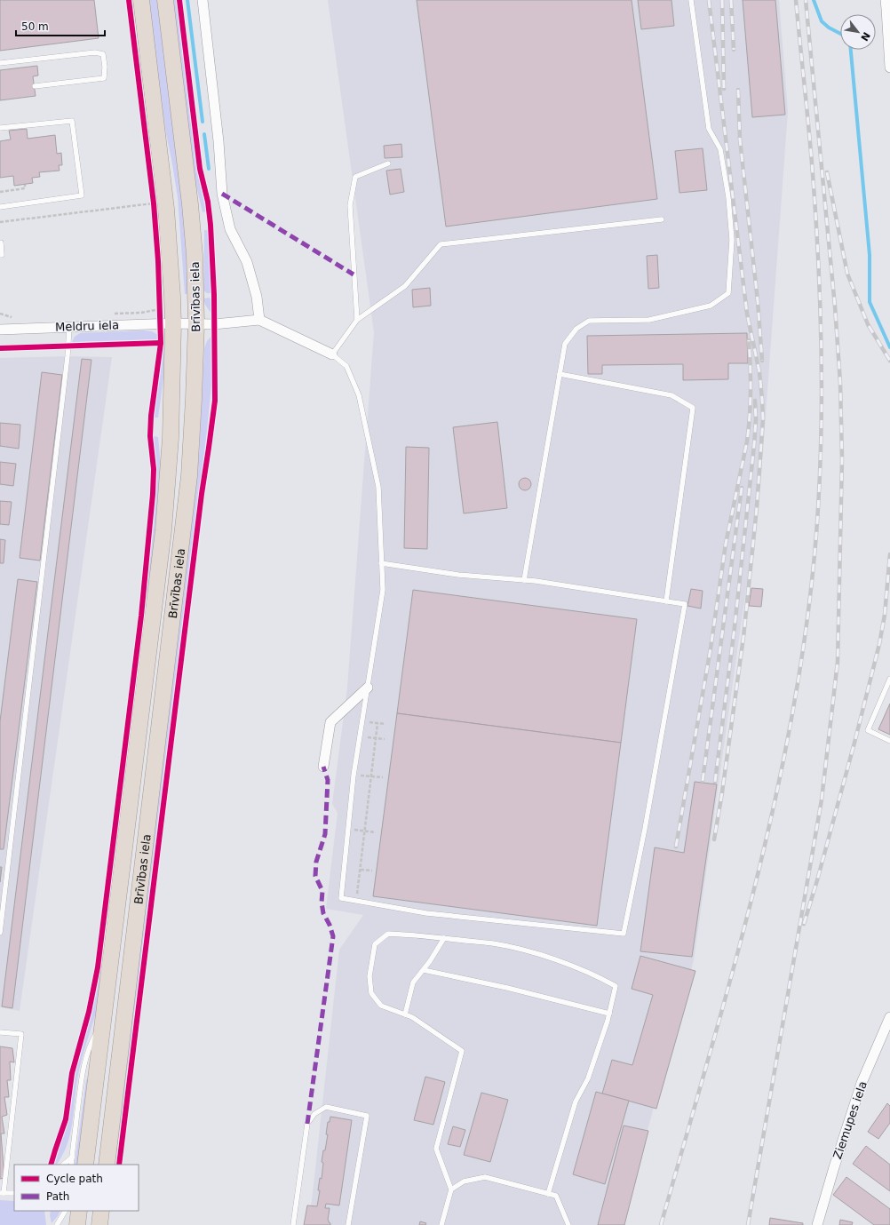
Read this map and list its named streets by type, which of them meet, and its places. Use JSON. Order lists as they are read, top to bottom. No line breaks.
{"streets":{"highway":["Brīvības iela"],"street":["Meldru iela","Ziemupes iela"]},"crossings":[["Brīvības iela","Meldru iela"]],"legend":["Cycle path","Path"],"scale_bar":"50 m","north":"bottom right"}
